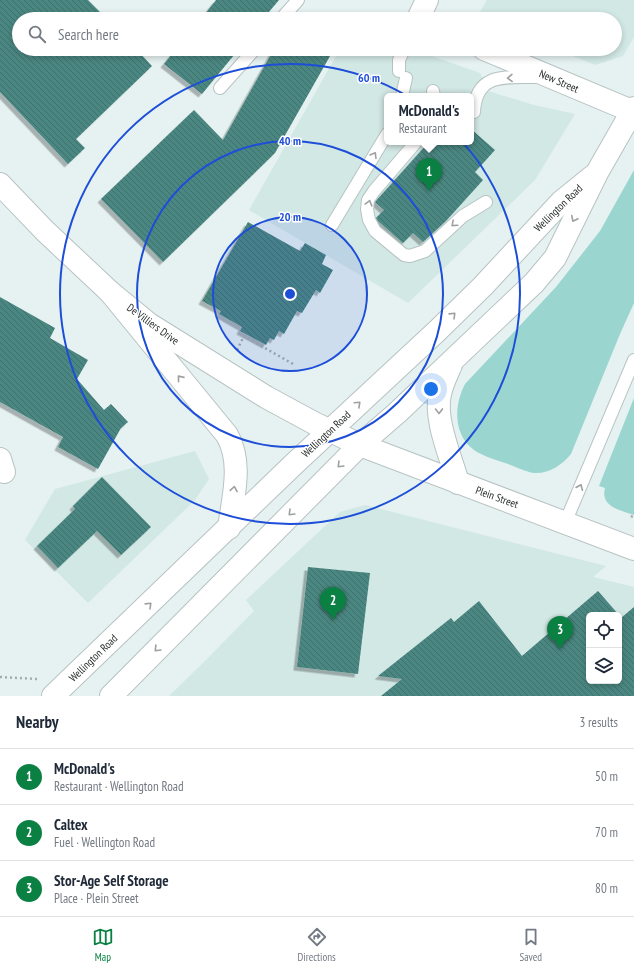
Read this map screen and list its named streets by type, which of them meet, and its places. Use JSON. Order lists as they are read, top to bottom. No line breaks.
{"streets":{"main road":["New Street","Wellington Road","De Villiers Drive","Plein Street"]},"crossings":[["New Street","Wellington Road"],["Wellington Road","De Villiers Drive"],["Wellington Road","Plein Street"],["De Villiers Drive","Plein Street"]],"page":{"search":"Search here","popup":["McDonald's","Restaurant"],"pins":["1","2","3"],"heading":["Nearby","3 results"],"list":[{"mark":"1","name":"McDonald's","note":"Restaurant · Wellington Road","value":"50 m"},{"mark":"2","name":"Caltex","note":"Fuel · Wellington Road","value":"70 m"},{"mark":"3","name":"Stor-Age Self Storage","note":"Place · Plein Street","value":"80 m"}],"nav":["Map","Directions","Saved"]},"rings":["60 m","40 m","20 m"]}
